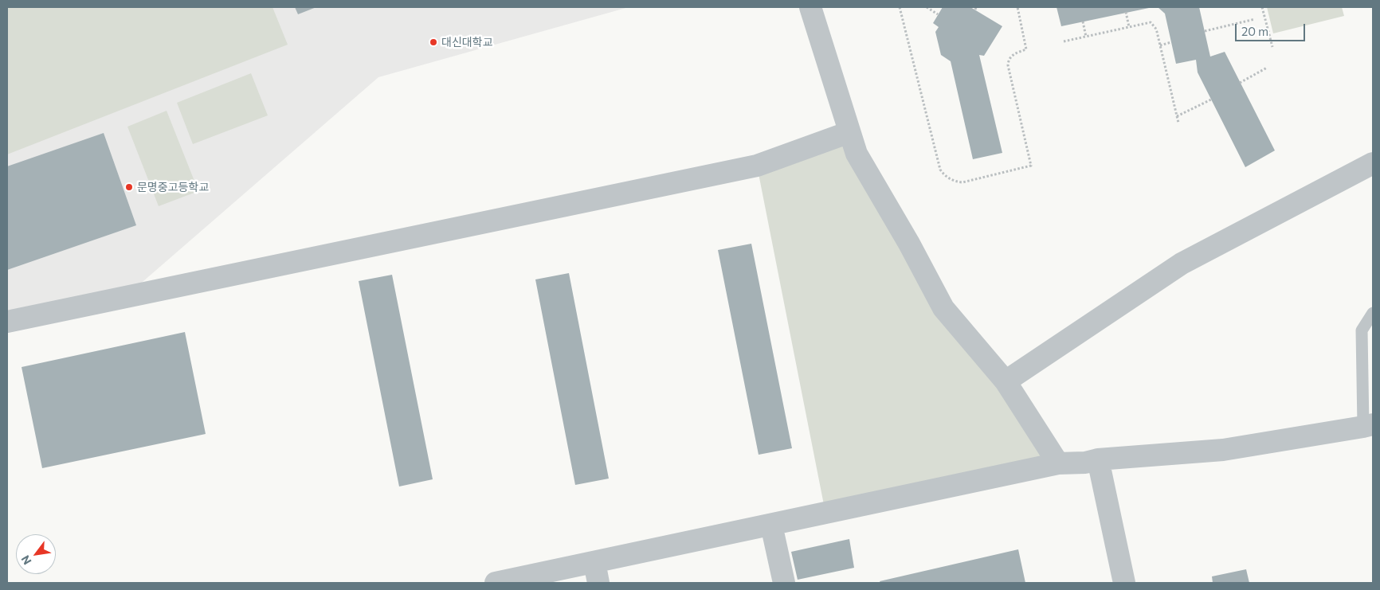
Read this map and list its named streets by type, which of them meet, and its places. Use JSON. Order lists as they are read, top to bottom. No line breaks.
{"places":["대신대학교","문명중고등학교"],"scale_bar":"20 m","north":"bottom left"}
